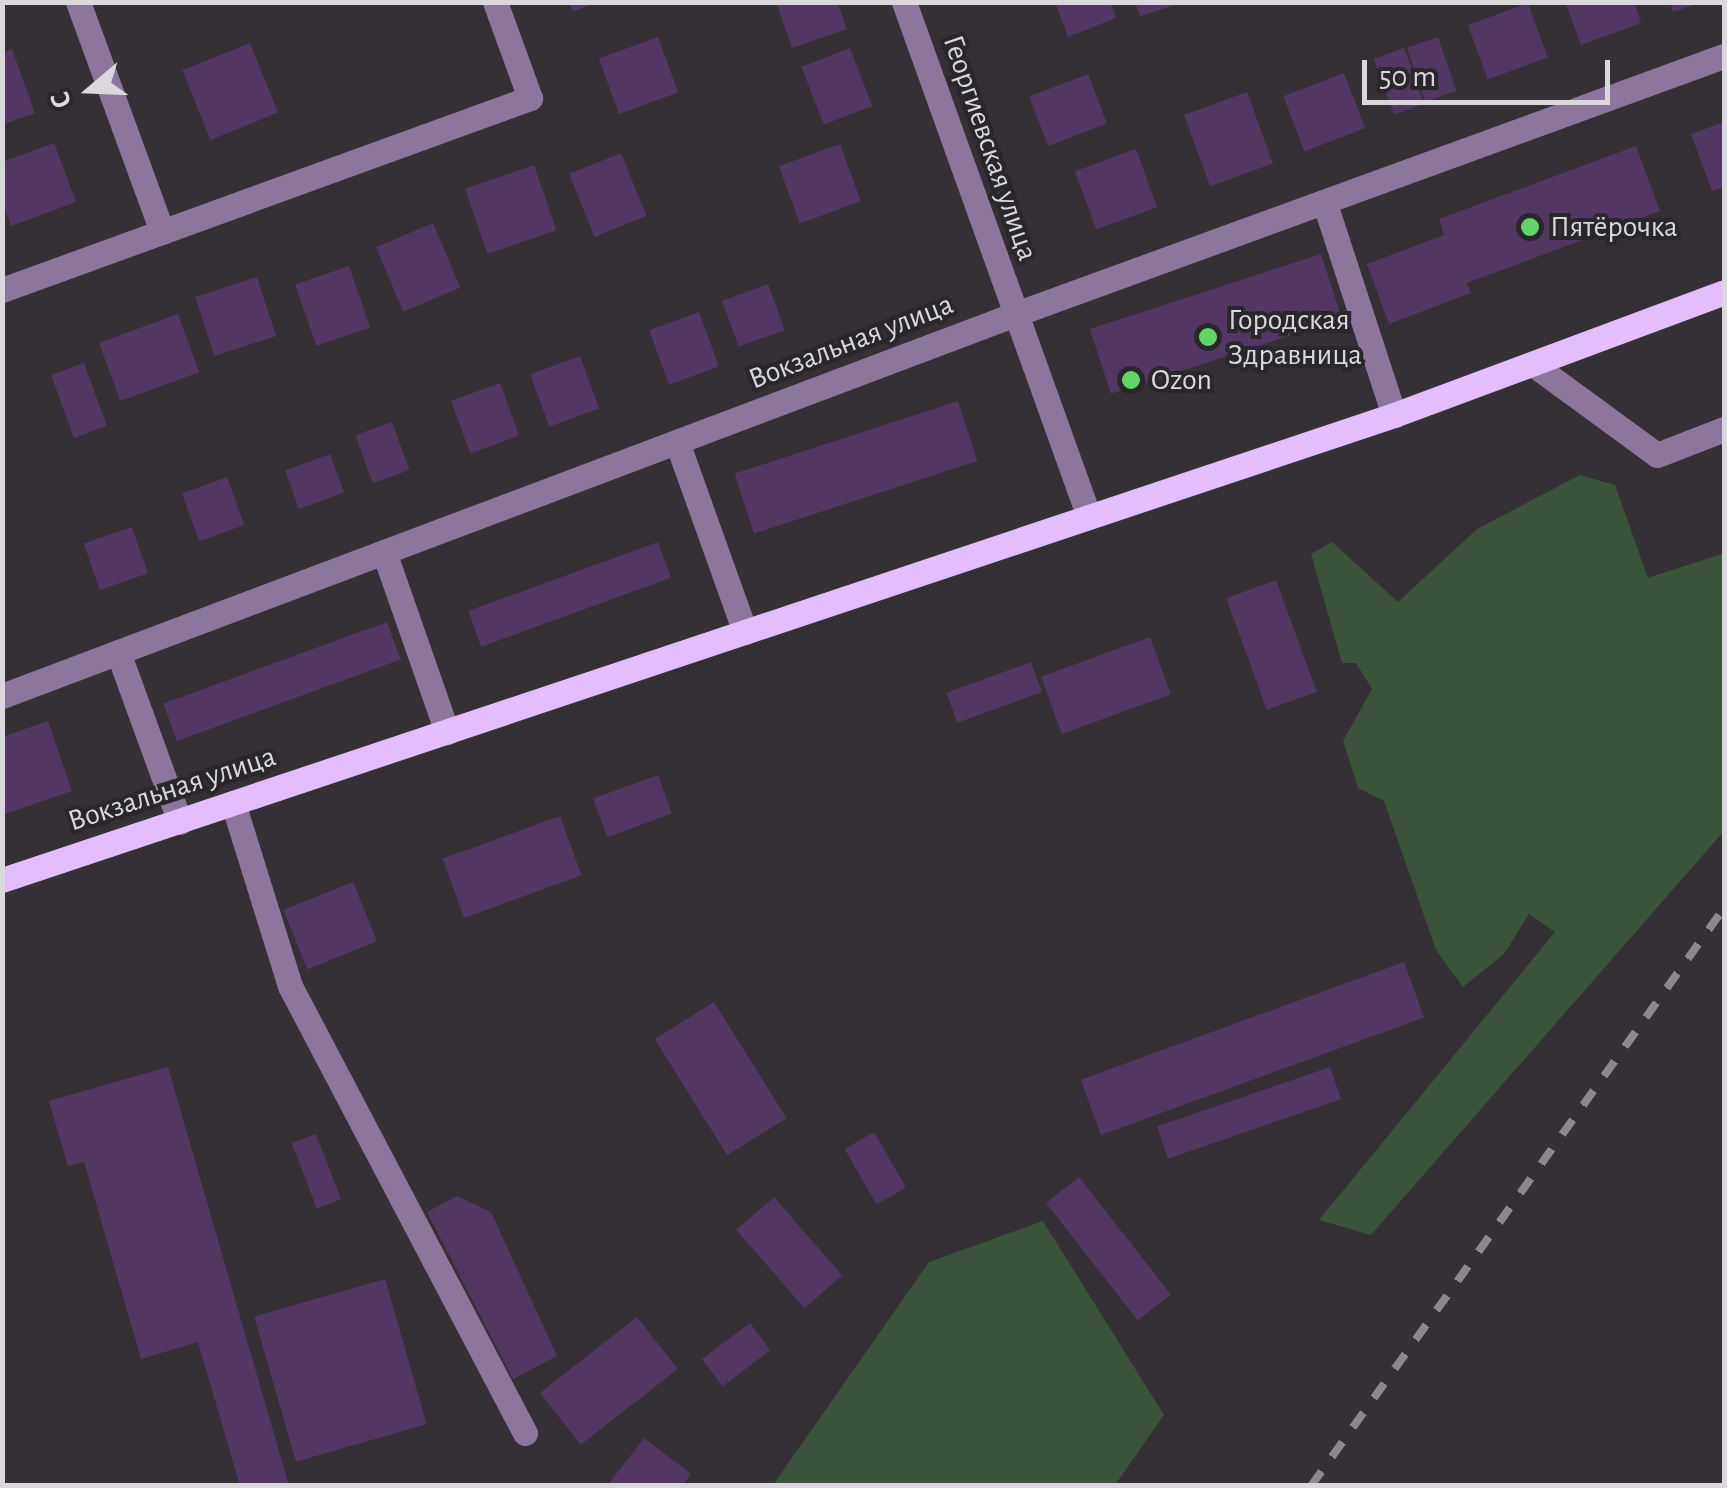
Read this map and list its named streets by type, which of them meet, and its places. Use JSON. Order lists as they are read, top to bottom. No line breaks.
{"streets":{"main road":["Вокзальная улица"],"street":["Георгиевская улица"]},"crossings":[["Георгиевская улица","Вокзальная улица"]],"places":["Пятёрочка","Городская Здравница","Ozon"],"scale_bar":"50 m","north":"left"}
